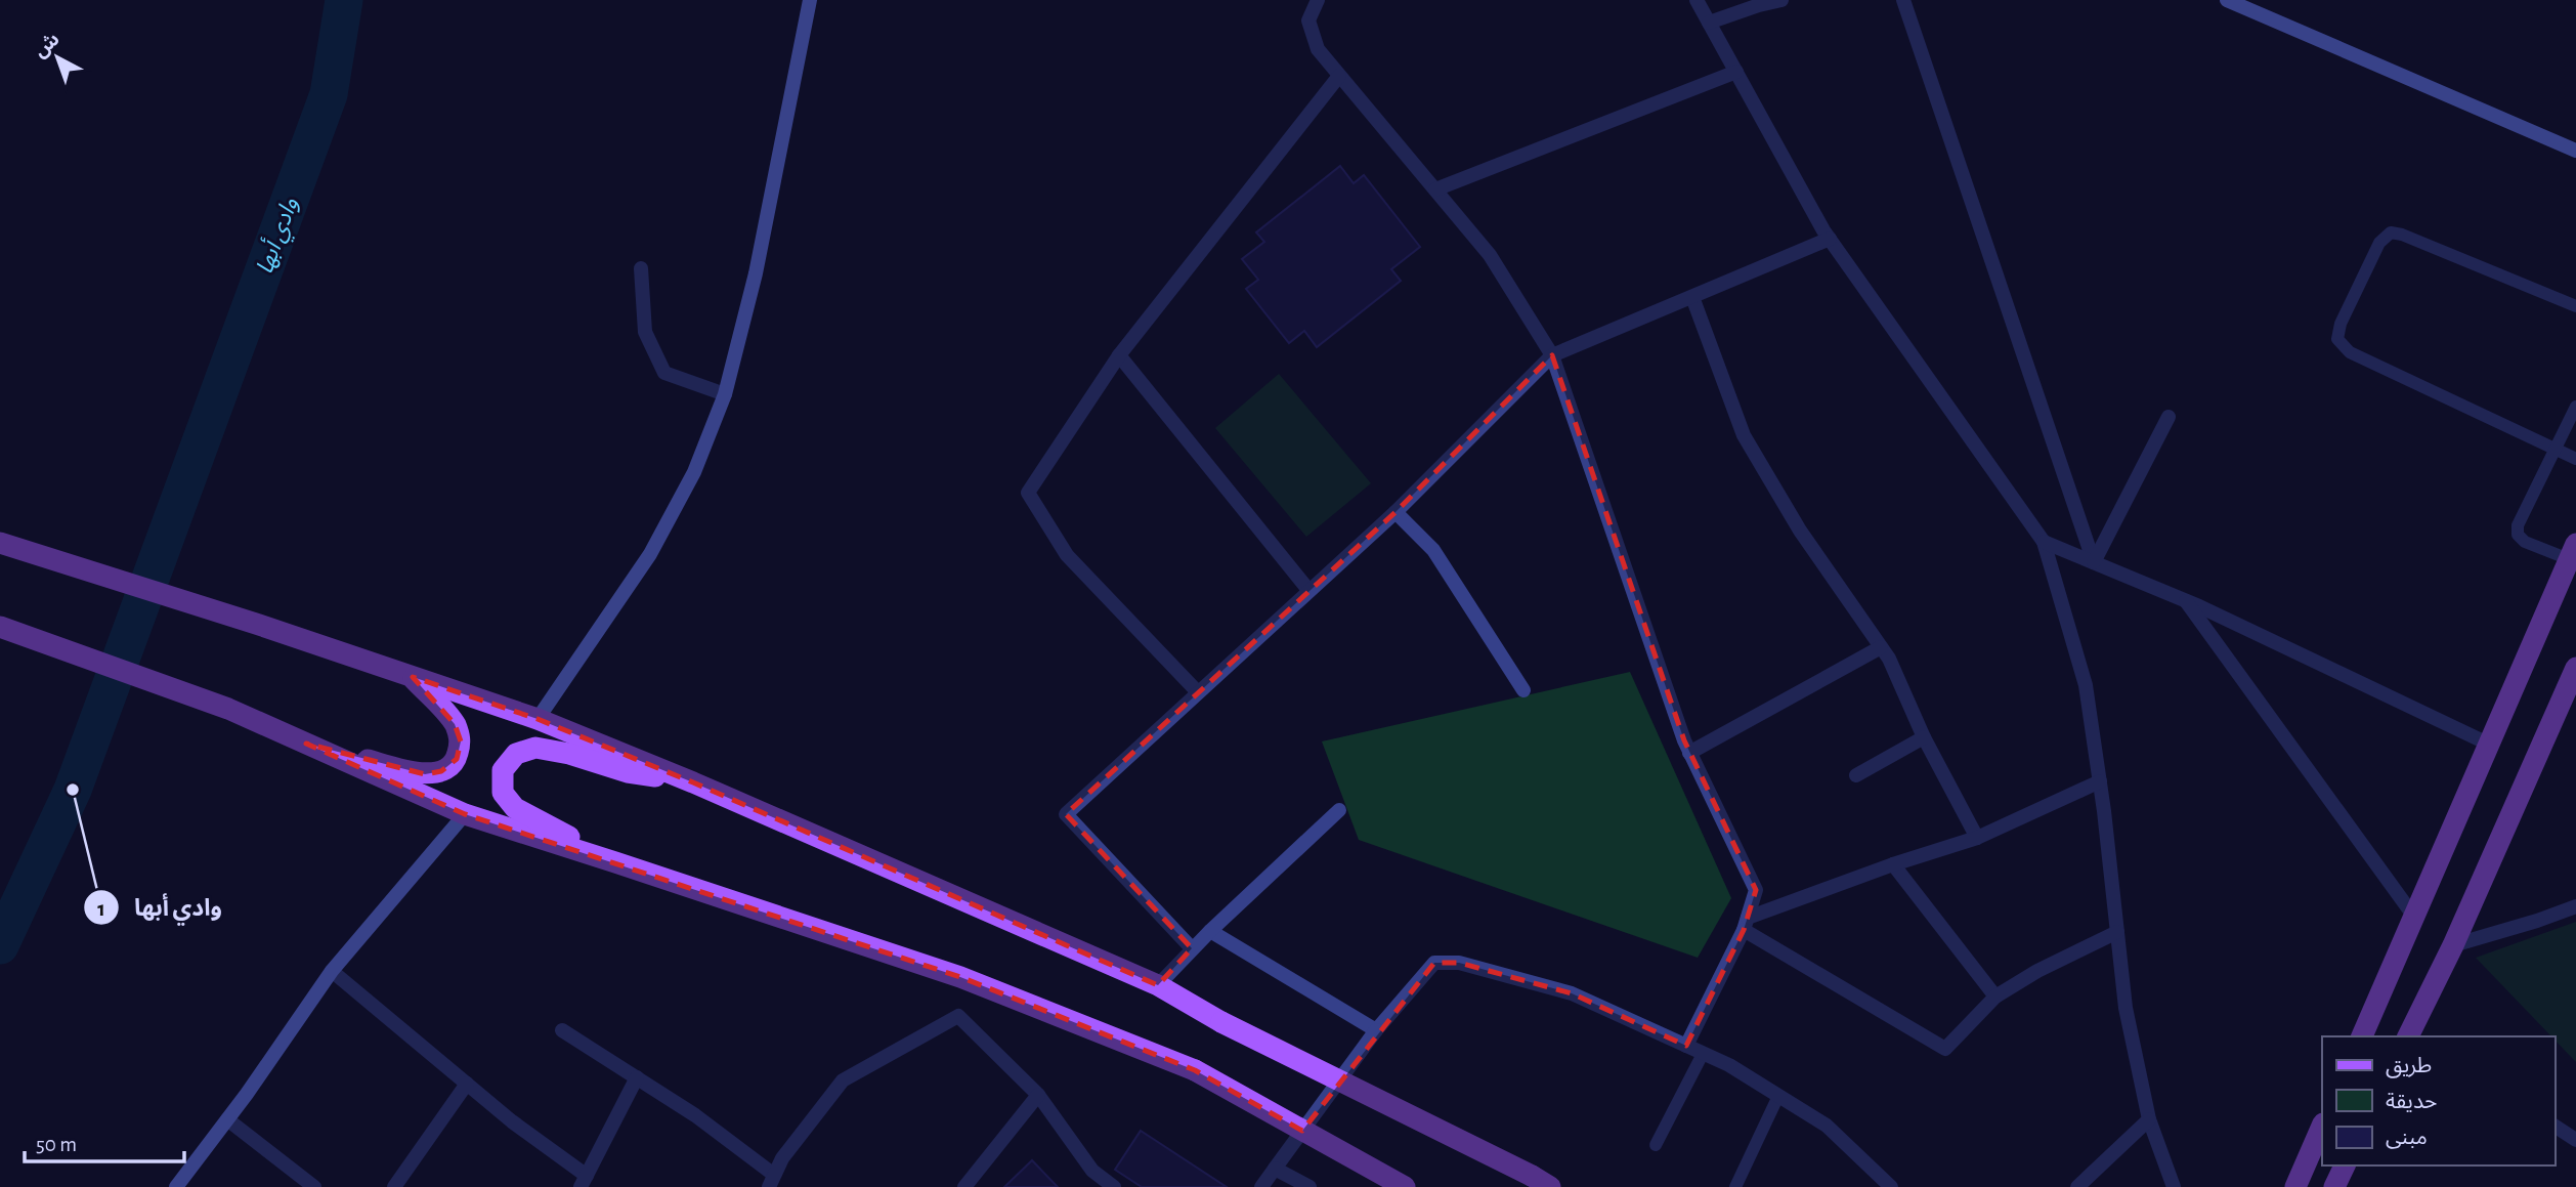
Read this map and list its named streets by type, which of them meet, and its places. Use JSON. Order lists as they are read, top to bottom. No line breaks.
{"water":["وادي أبها"],"places":["وادي أبها"],"legend":["طريق","حديقة","مبنى"],"scale_bar":"50 m","north":"top left"}
